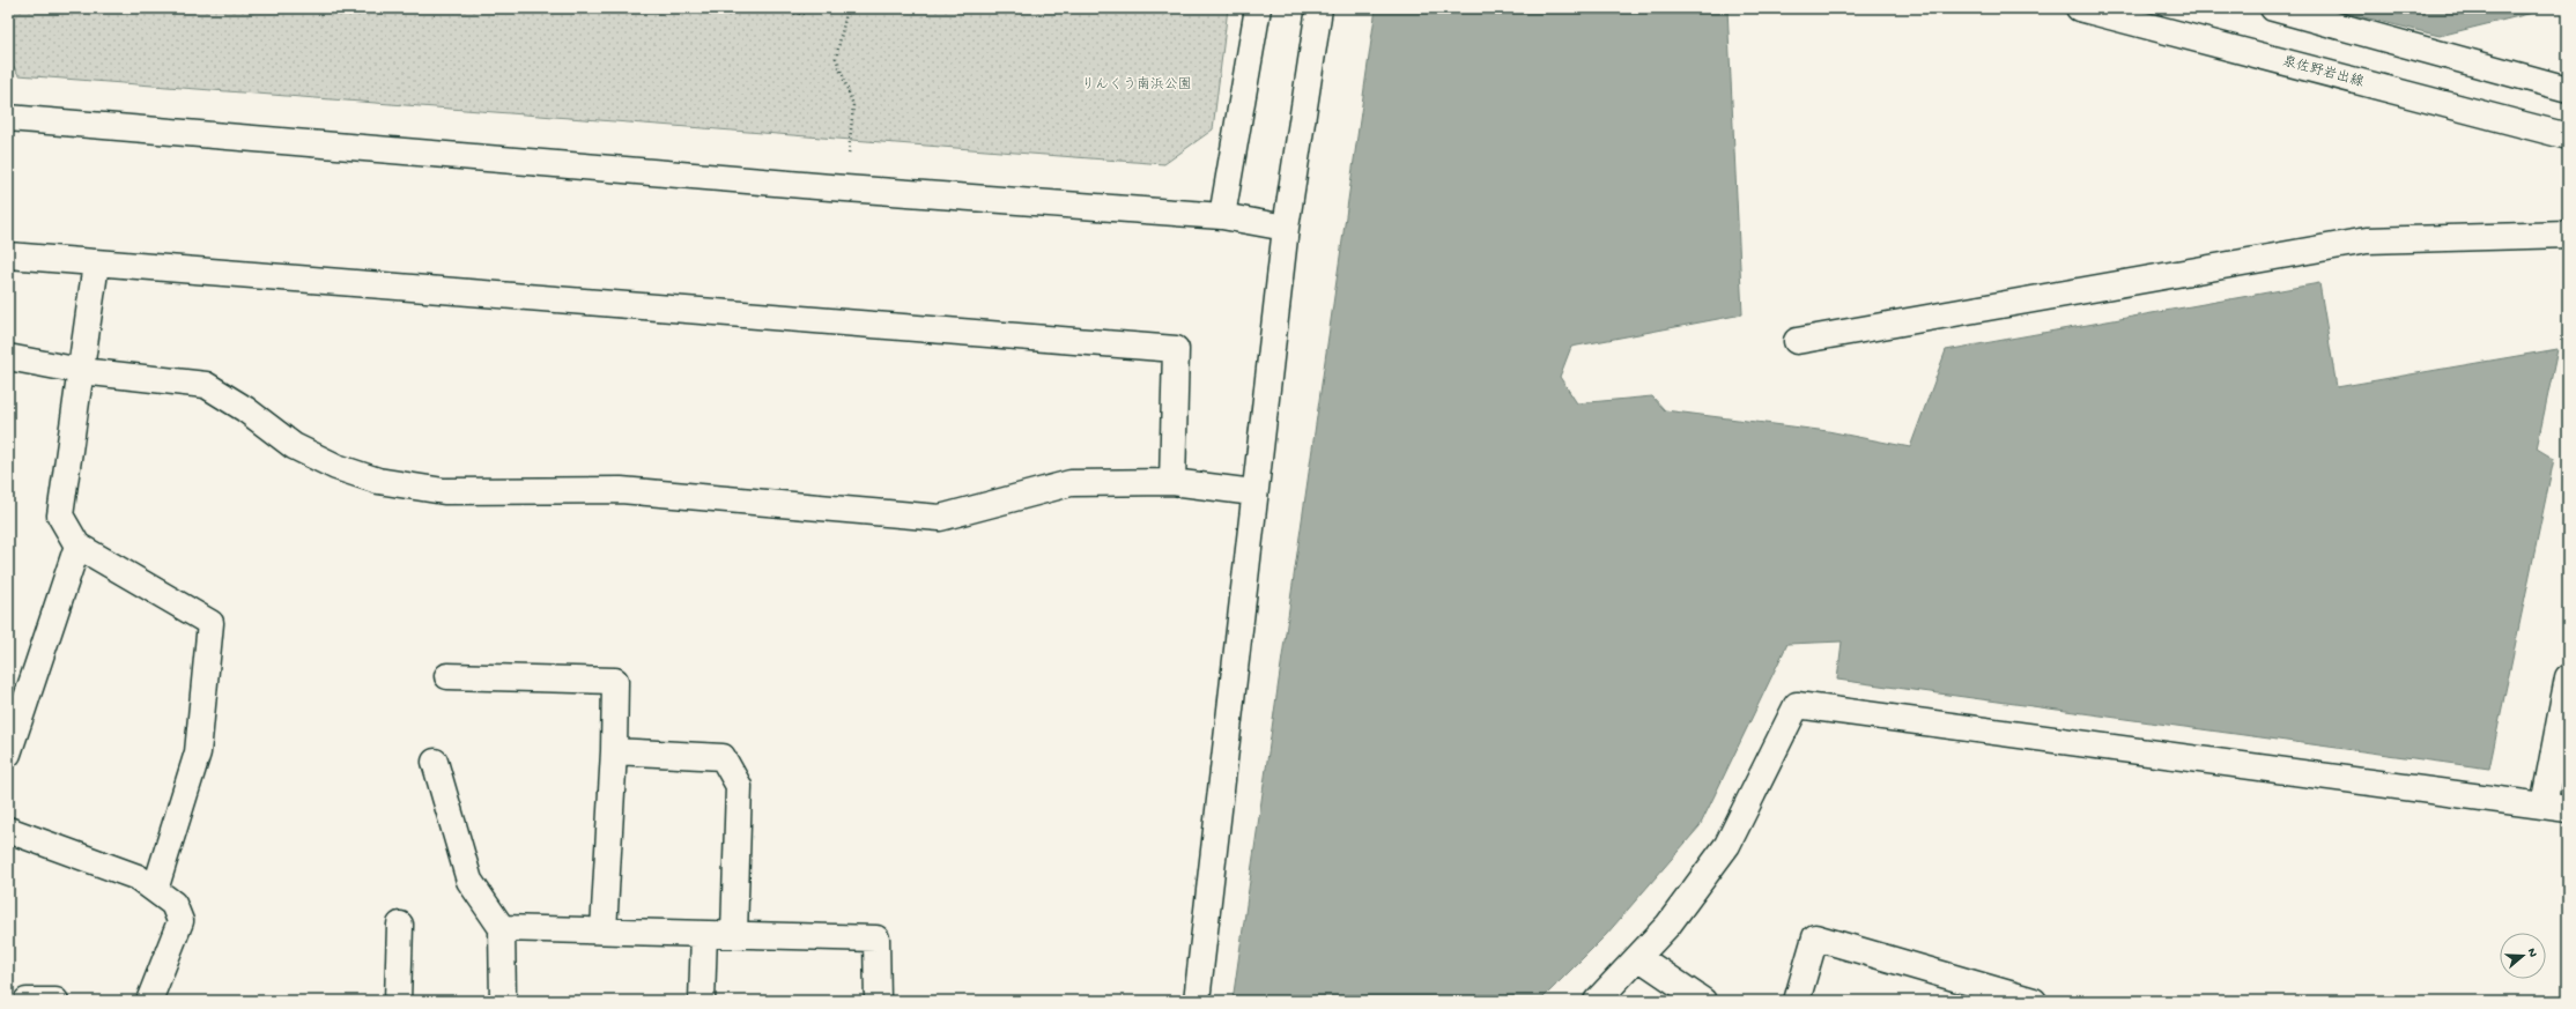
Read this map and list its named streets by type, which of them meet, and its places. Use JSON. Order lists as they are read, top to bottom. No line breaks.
{"streets":{"street":["泉佐野岩出線"]},"parks":["りんくう南浜公園"],"north":"right"}
